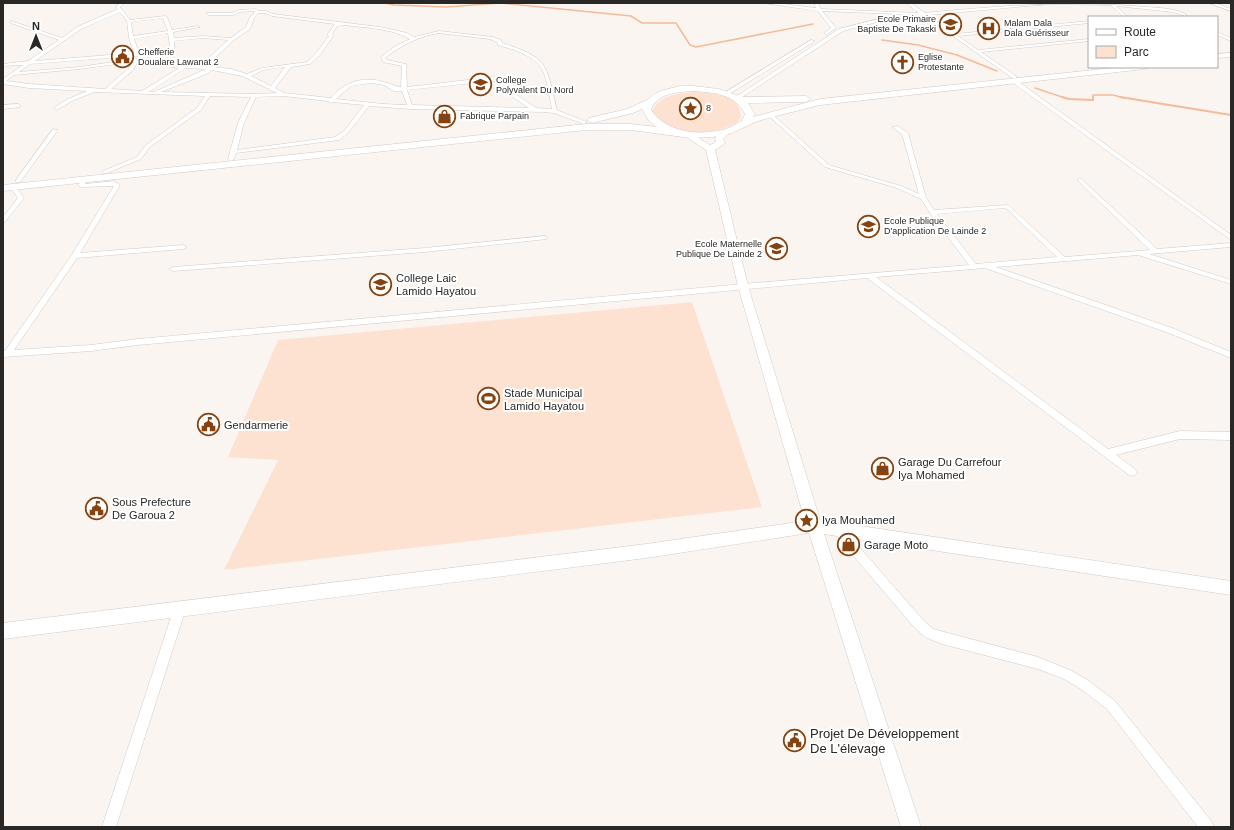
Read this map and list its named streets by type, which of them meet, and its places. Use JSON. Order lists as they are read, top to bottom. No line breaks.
{"places":{"school or university":["Ecole Primaire Baptiste De Takaski","College Polyvalent Du Nord","Ecole Publique D'application De Lainde 2","Ecole Maternelle Publique De Lainde 2","College Laic Lamido Hayatou"],"hospital":["Malam Dala Dala Guérisseur"],"public building":["Chefferie Doualare Lawanat 2","Gendarmerie","Sous Prefecture De Garoua 2","Projet De Développement De L'élevage"],"church":["Eglise Protestante"],"place":["8","Iya Mouhamed"],"shop":["Fabrique Parpain","Garage Du Carrefour Iya Mohamed","Garage Moto"],"sports":["Stade Municipal Lamido Hayatou"]},"legend":["Route","Parc"],"north":"top"}
